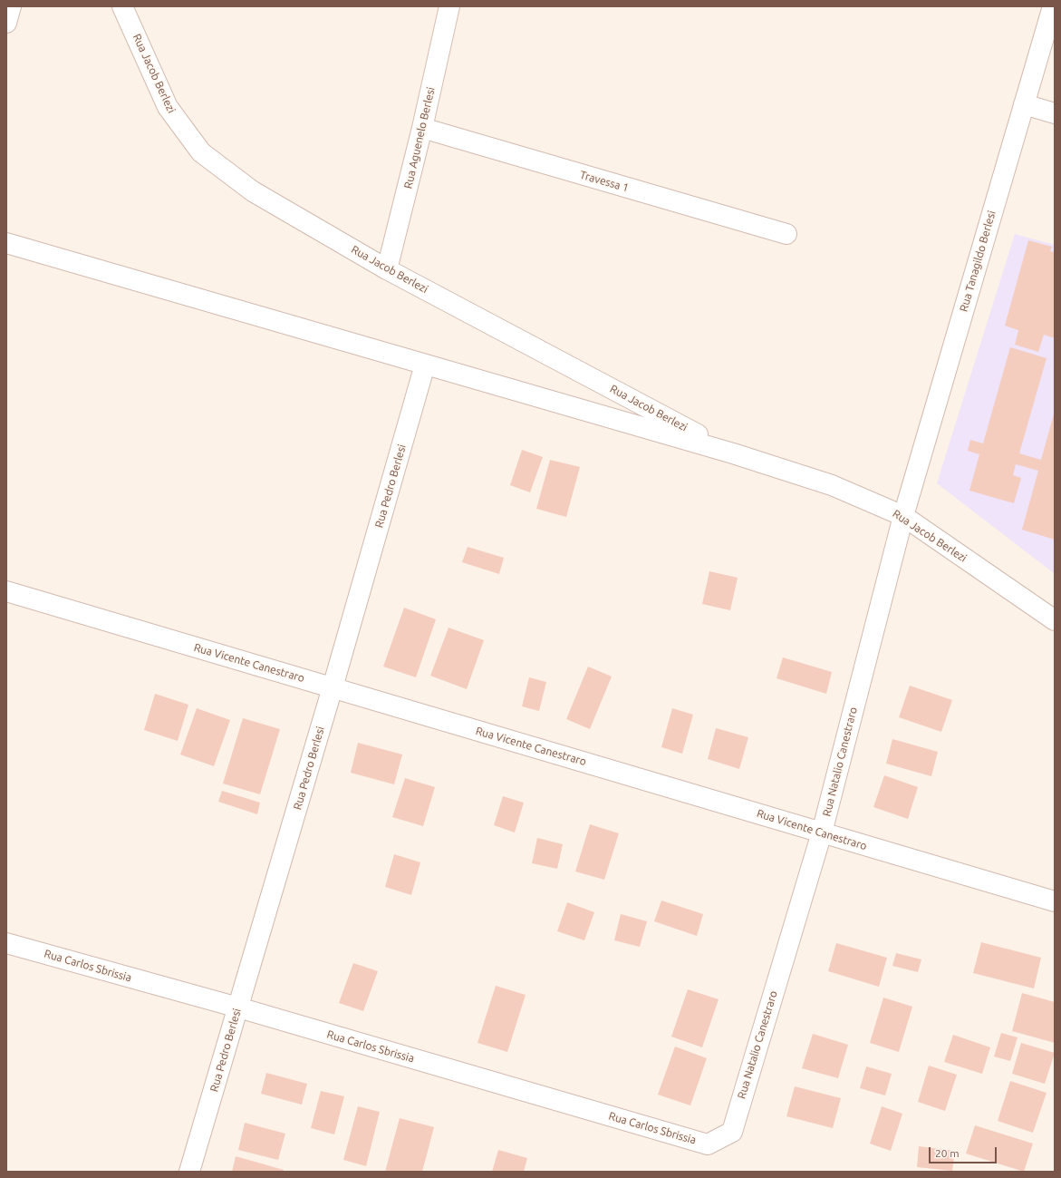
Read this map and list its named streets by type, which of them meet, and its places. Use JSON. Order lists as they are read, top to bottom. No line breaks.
{"streets":{"street":["Rua Jacob Berlezi","Rua Aguenelo Berlesi","Travessa 1","Rua Tanagildo Berlesi","Rua Pedro Berlesi","Rua Vicente Canestraro","Rua Natalio Canestraro","Rua Carlos Sbrissia"]},"crossings":[["Rua Jacob Berlezi","Rua Aguenelo Berlesi"],["Rua Jacob Berlezi","Rua Tanagildo Berlesi"],["Rua Jacob Berlezi","Rua Pedro Berlesi"],["Rua Jacob Berlezi","Rua Natalio Canestraro"],["Rua Aguenelo Berlesi","Travessa 1"],["Rua Tanagildo Berlesi","Rua Natalio Canestraro"],["Rua Pedro Berlesi","Rua Vicente Canestraro"],["Rua Pedro Berlesi","Rua Carlos Sbrissia"],["Rua Vicente Canestraro","Rua Natalio Canestraro"],["Rua Natalio Canestraro","Rua Carlos Sbrissia"]],"scale_bar":"20 m"}
